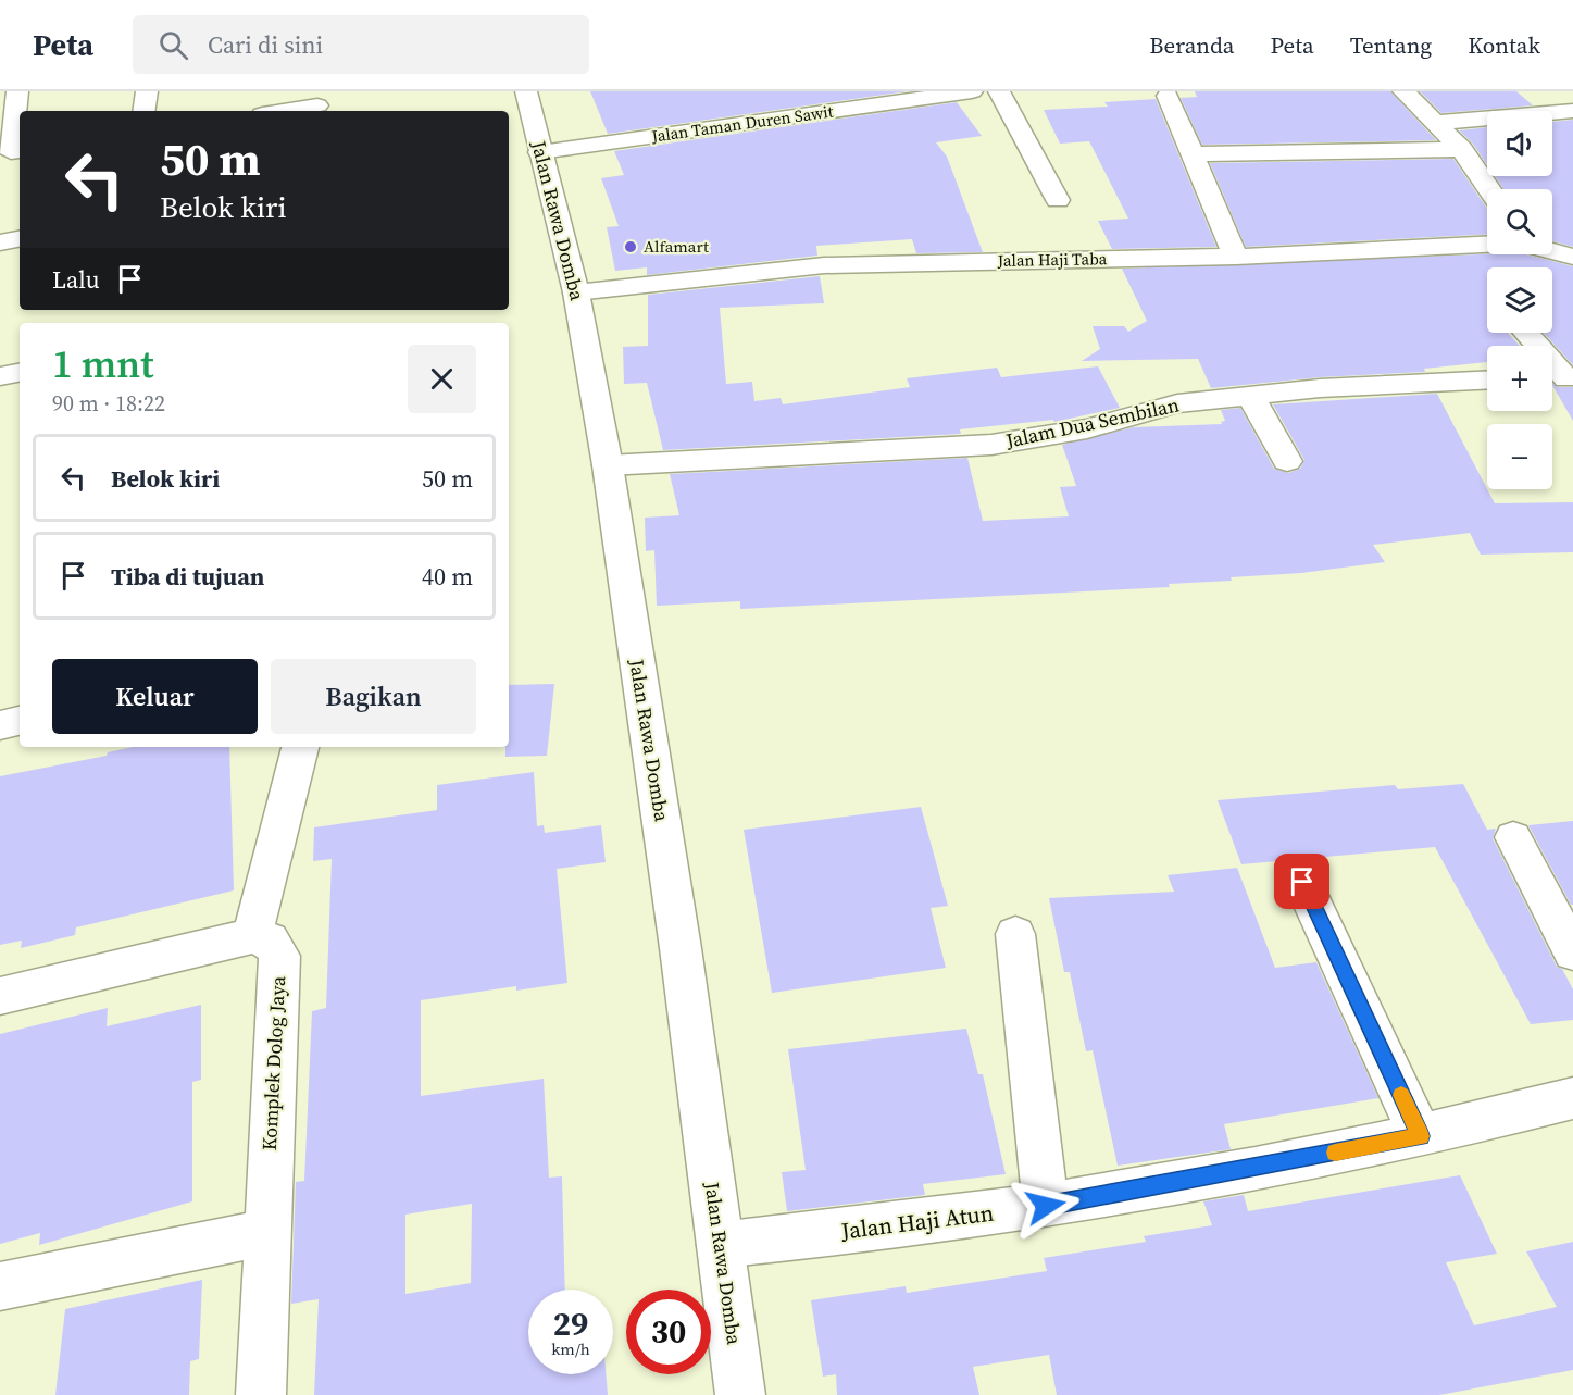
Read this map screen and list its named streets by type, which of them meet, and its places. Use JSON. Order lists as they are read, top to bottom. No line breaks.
{"streets":{"street":["Jalan Taman Duren Sawit","Jalan Rawa Domba","Jalan Haji Taba","Jalam Dua Sembilan","Komplek Dolog Jaya","Jalan Haji Atun"]},"crossings":[["Jalan Taman Duren Sawit","Jalan Rawa Domba"],["Jalan Rawa Domba","Jalan Haji Taba"],["Jalan Rawa Domba","Jalam Dua Sembilan"],["Jalan Rawa Domba","Jalan Haji Atun"]],"places":["Alfamart"],"page":{"header":"Peta","search":"Cari di sini","nav":["Beranda","Peta","Tentang","Kontak"],"map_buttons":["+","−"],"turn":["50 m","Belok kiri"],"then":"Lalu","heading":["1 mnt","90 m · 18:22"],"list":[{"name":"Belok kiri","value":"50 m"},{"name":"Tiba di tujuan","value":"40 m"}],"buttons":["Keluar","Bagikan"],"speed":"29 km/h","limit":"30"}}
